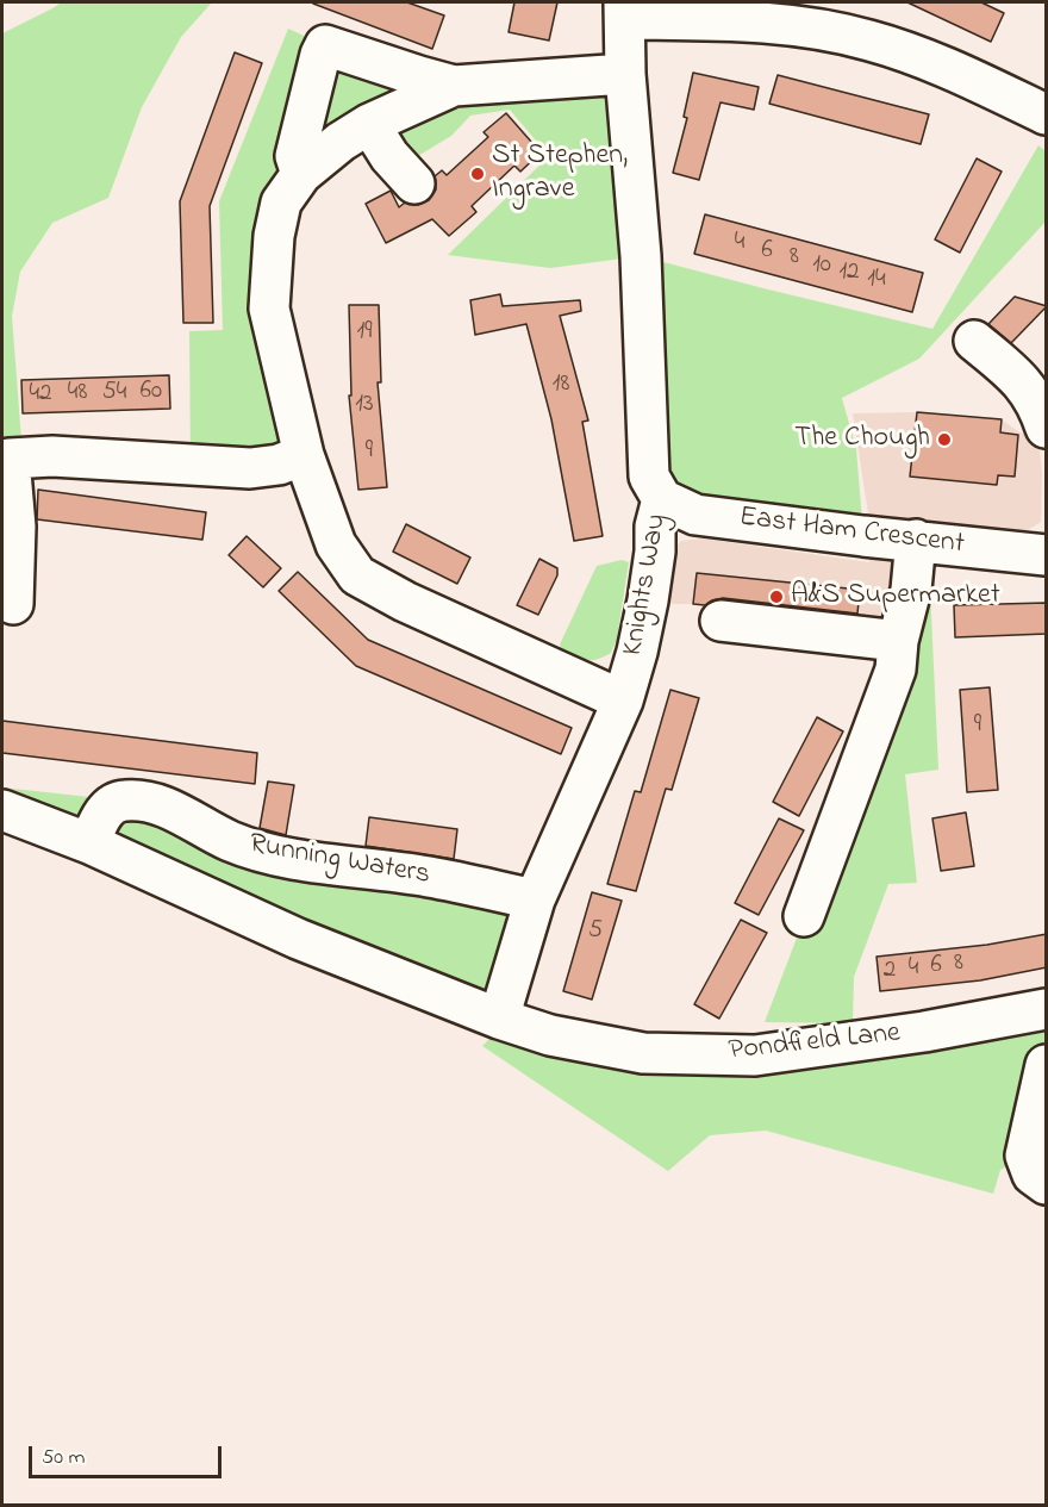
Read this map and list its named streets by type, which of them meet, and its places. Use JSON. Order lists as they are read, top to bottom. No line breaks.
{"streets":{"street":["East Ham Crescent","Knights Way","Running Waters","Pondfield Lane"]},"crossings":[["East Ham Crescent","Knights Way"],["Knights Way","Running Waters"],["Knights Way","Pondfield Lane"]],"places":["St Stephen, Ingrave","The Chough","A&S Supermarket"],"house_numbers":["4","6","8","10","12","14","19","18","60","48","54","42","13","9","9","5","8","6","4","2"],"scale_bar":"50 m"}
